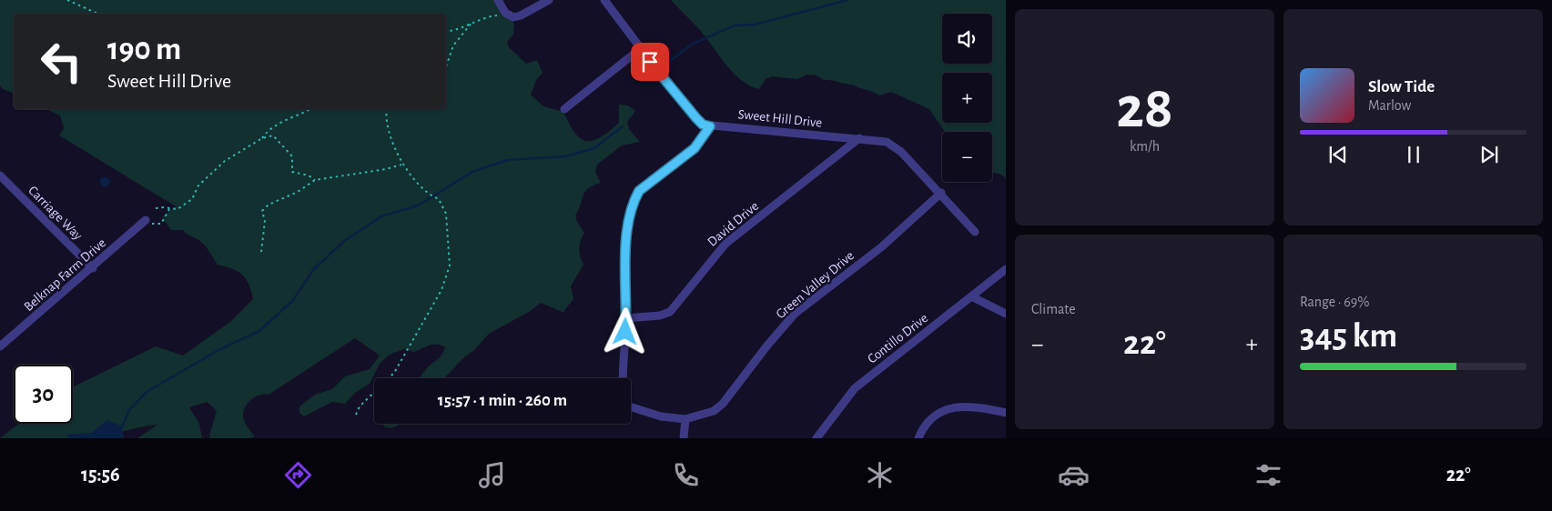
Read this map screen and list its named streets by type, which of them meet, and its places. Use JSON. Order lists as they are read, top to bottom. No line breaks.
{"streets":{"street":["Sweet Hill Drive","Carriage Way","David Drive","Belknap Farm Drive","Green Valley Drive","Contillo Drive"]},"crossings":[["Sweet Hill Drive","David Drive"],["Sweet Hill Drive","Green Valley Drive"],["Carriage Way","Belknap Farm Drive"]],"page":{"tile":[["28","km/h"],"Climate",["Range · 69%","345 km"]],"map_buttons":["+","−"],"turn":["190 m","Sweet Hill Drive"],"song":["Slow Tide","Marlow"],"heat":["−","22°","+"],"limit":"30","trip":"15:57 · 1 min · 260 m","tabs":["15:56","22°"]}}
